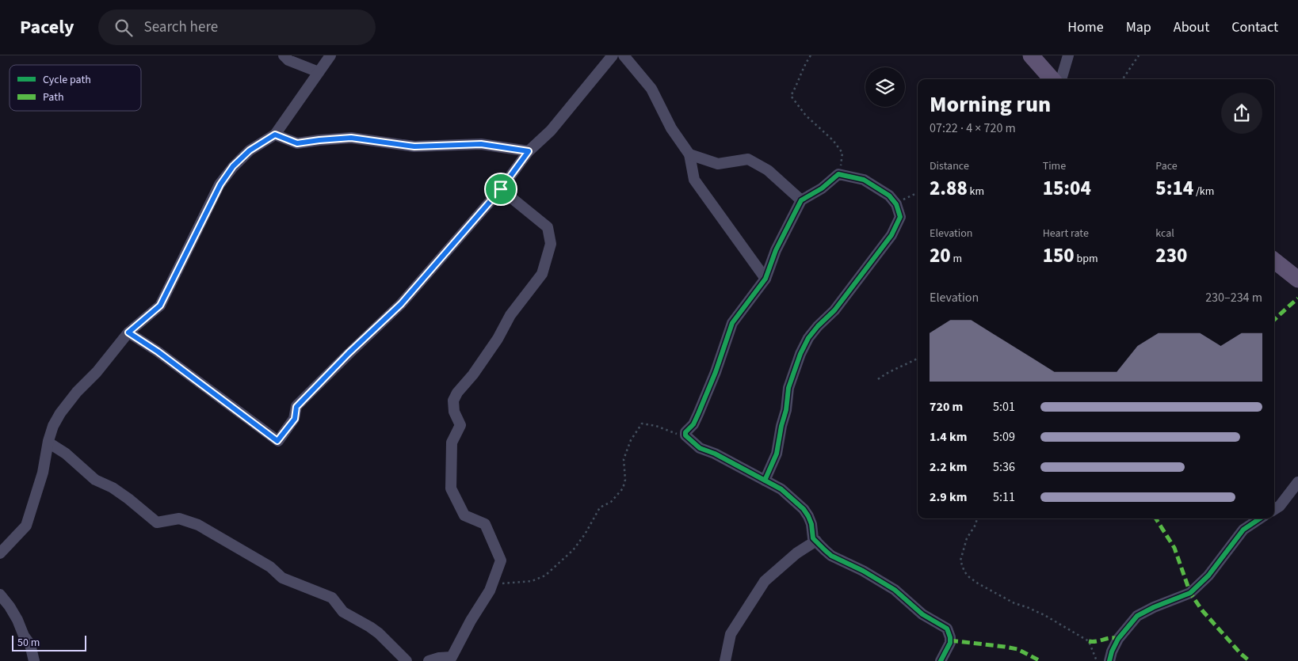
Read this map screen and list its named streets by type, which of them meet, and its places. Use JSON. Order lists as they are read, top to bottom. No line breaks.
{"legend":["Cycle path","Path"],"scale_bar":"50 m","page":{"header":"Pacely","search":"Search here","nav":["Home","Map","About","Contact"],"heading":["Morning run","07:22 · 4 × 720 m"],"stats":[["Distance","2.88 km"],["Time","15:04"],["Pace","5:14 /km"],["Elevation","20 m"],["Heart rate","150 bpm"],["kcal","230"]],"chart":["Elevation","230–234 m"],"list":[{"name":"720 m","note":"5:01"},{"name":"1.4 km","note":"5:09"},{"name":"2.2 km","note":"5:36"},{"name":"2.9 km","note":"5:11"}],"scale":"50 m"}}
